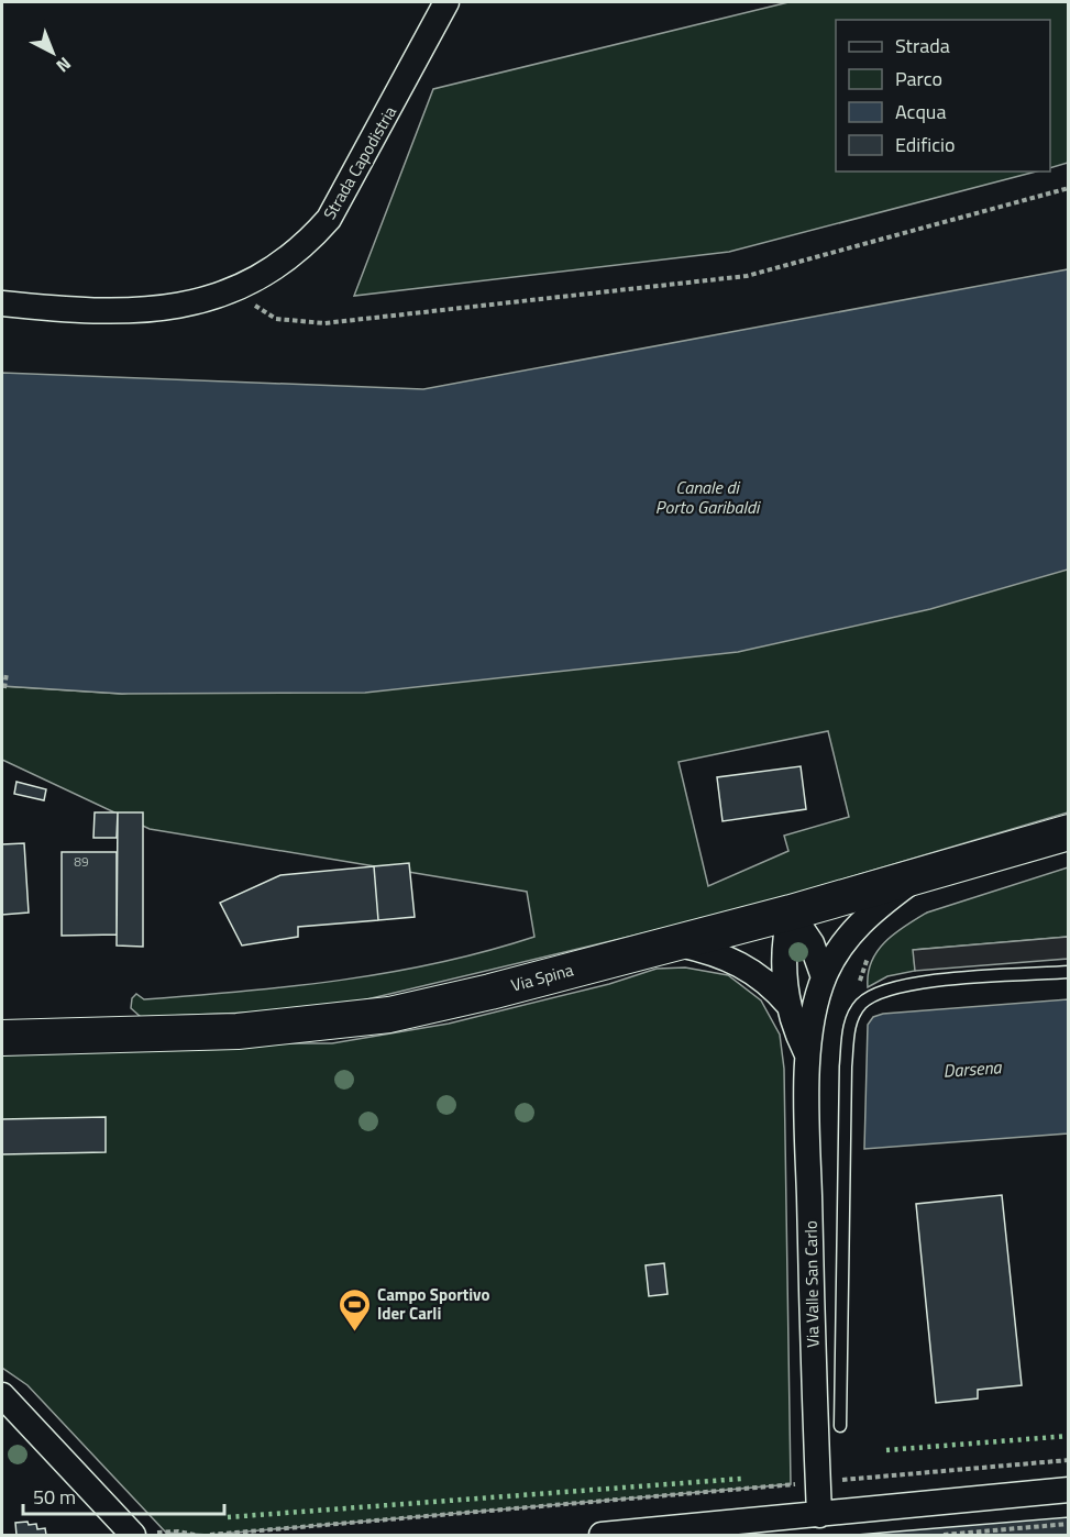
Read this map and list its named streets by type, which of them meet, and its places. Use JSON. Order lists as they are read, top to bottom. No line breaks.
{"streets":{"street":["Strada Capodistria","Via Spina","Via Valle San Carlo"]},"crossings":[["Via Spina","Via Valle San Carlo"]],"water":["Canale di Porto Garibaldi","Darsena"],"places":{"sports":["Campo Sportivo Ider Carli"]},"house_numbers":["89"],"legend":["Strada","Parco","Acqua","Edificio"],"scale_bar":"50 m","north":"bottom right"}
